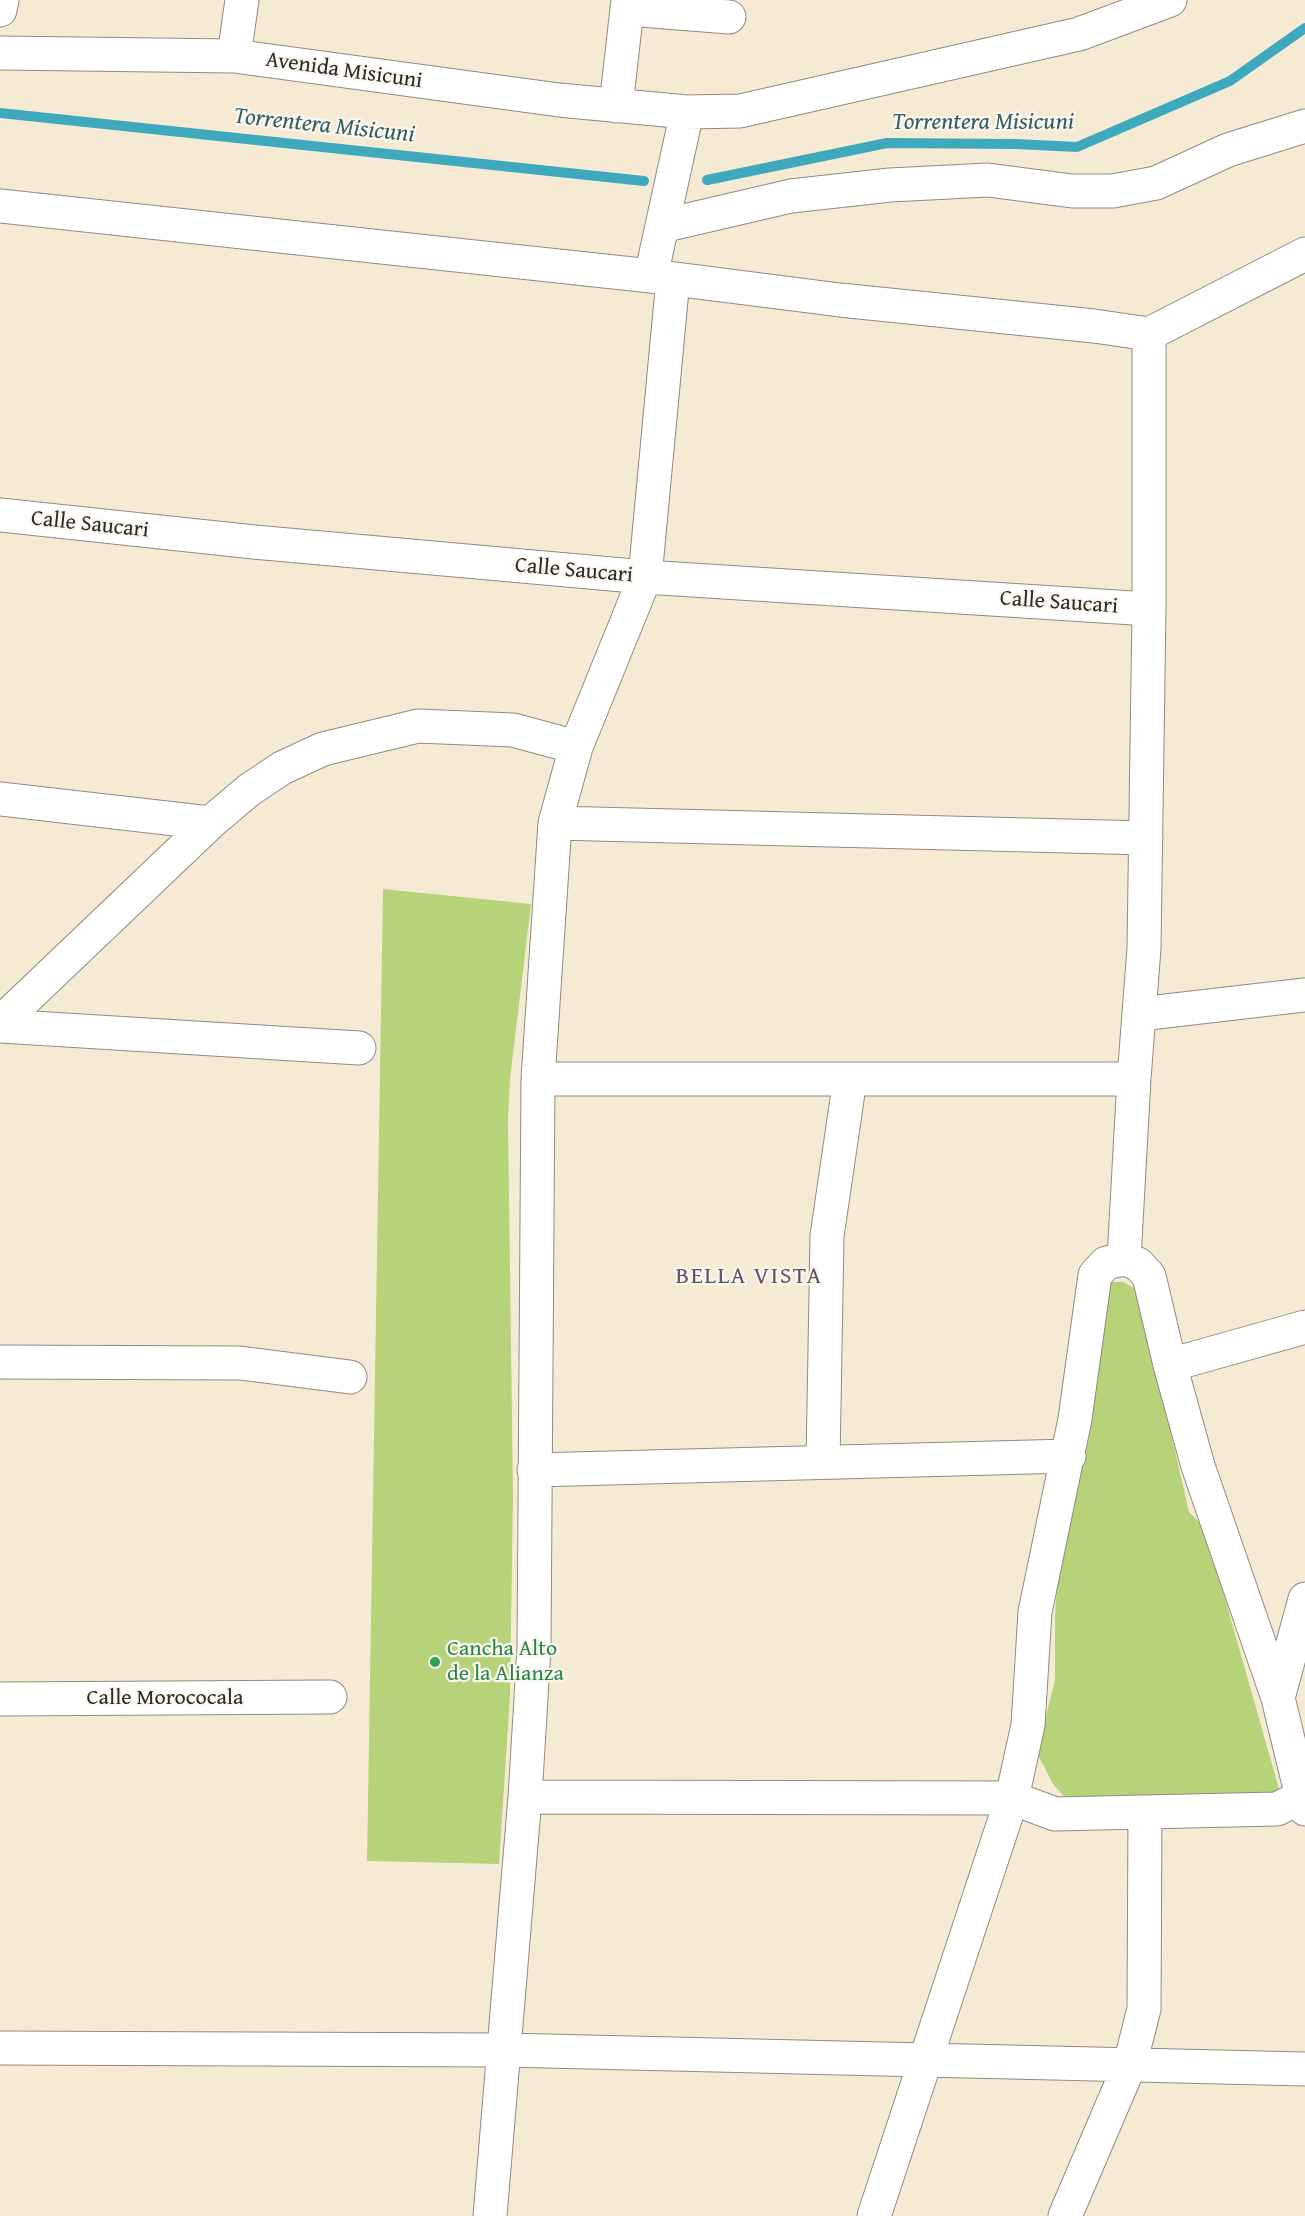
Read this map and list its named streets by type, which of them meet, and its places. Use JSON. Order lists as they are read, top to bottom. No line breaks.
{"streets":{"street":["Avenida Misicuni","Calle Saucari","Calle Morococala"]},"districts":["BELLA VISTA"],"water":["Torrentera Misicuni"],"places":["Cancha Alto de la Alianza"]}
